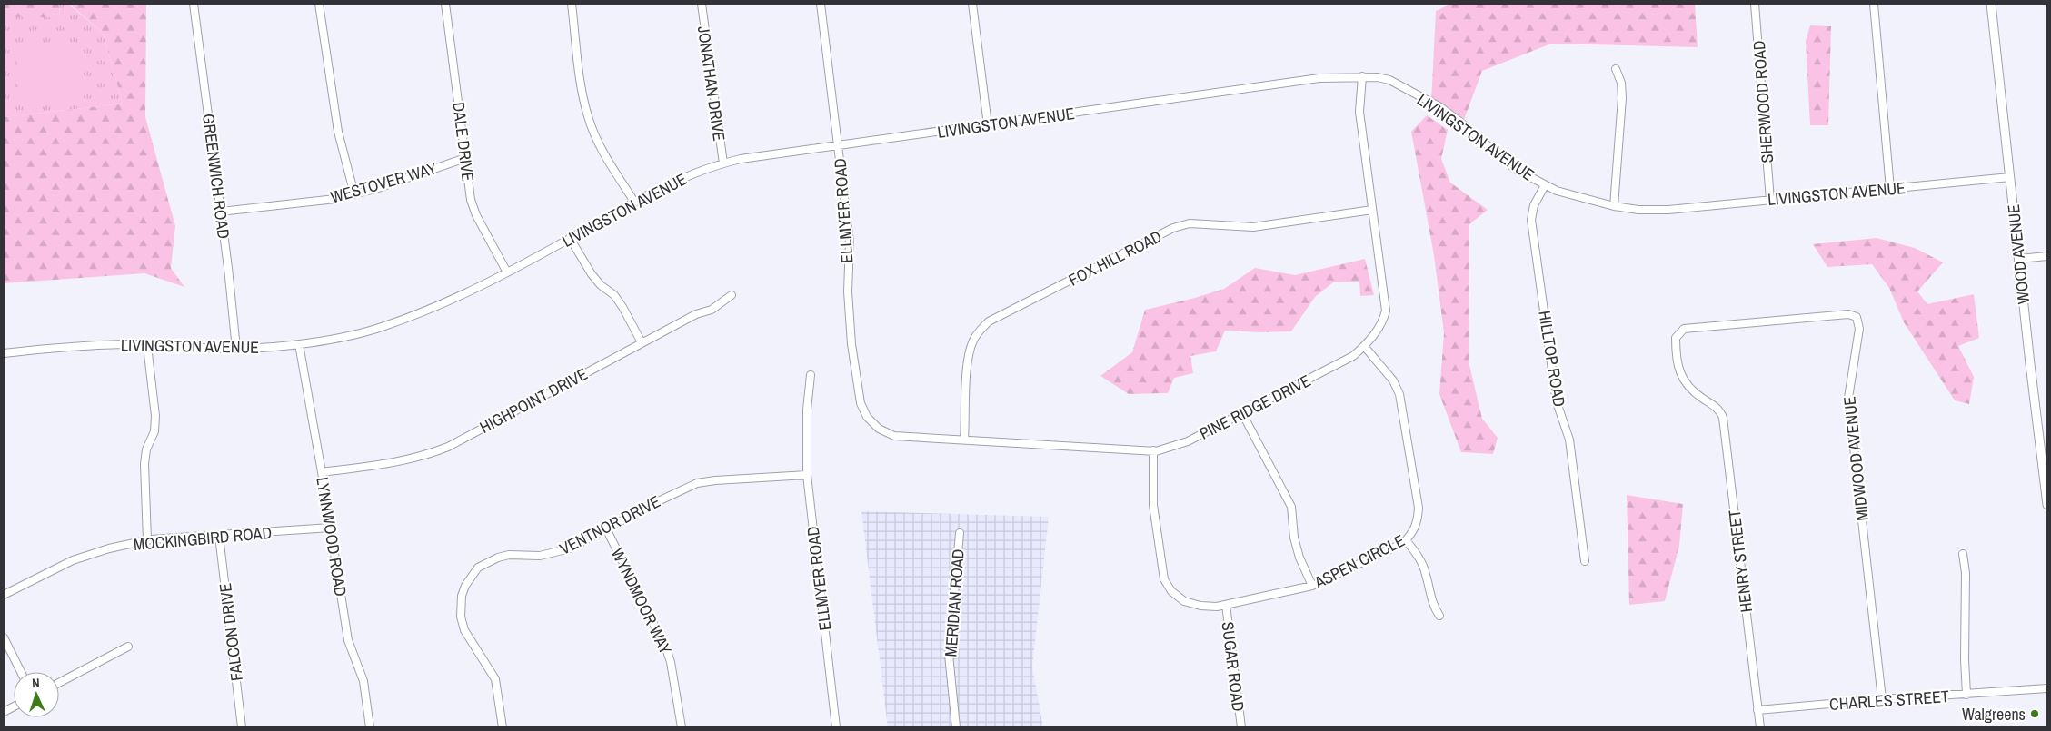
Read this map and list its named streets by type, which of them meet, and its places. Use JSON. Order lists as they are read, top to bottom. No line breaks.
{"streets":{"street":["JONATHAN DRIVE","SHERWOOD ROAD","LIVINGSTON AVENUE","DALE DRIVE","GREENWICH ROAD","WESTOVER WAY","ELLMYER ROAD","WOOD AVENUE","FOX HILL ROAD","HILLTOP ROAD","HIGHPOINT DRIVE","PINE RIDGE DRIVE","MIDWOOD AVENUE","VENTNOR DRIVE","LYNNWOOD ROAD","MOCKINGBIRD ROAD","ASPEN CIRCLE","HENRY STREET","WYNDMOOR WAY","MERIDIAN ROAD","FALCON DRIVE","SUGAR ROAD","CHARLES STREET"]},"crossings":[["JONATHAN DRIVE","LIVINGSTON AVENUE"],["SHERWOOD ROAD","LIVINGSTON AVENUE"],["LIVINGSTON AVENUE","DALE DRIVE"],["LIVINGSTON AVENUE","GREENWICH ROAD"],["LIVINGSTON AVENUE","ELLMYER ROAD"],["LIVINGSTON AVENUE","WOOD AVENUE"],["LIVINGSTON AVENUE","HILLTOP ROAD"],["LIVINGSTON AVENUE","PINE RIDGE DRIVE"],["LIVINGSTON AVENUE","LYNNWOOD ROAD"],["DALE DRIVE","WESTOVER WAY"],["GREENWICH ROAD","WESTOVER WAY"],["ELLMYER ROAD","PINE RIDGE DRIVE"],["ELLMYER ROAD","VENTNOR DRIVE"],["FOX HILL ROAD","PINE RIDGE DRIVE"],["HIGHPOINT DRIVE","LYNNWOOD ROAD"],["PINE RIDGE DRIVE","ASPEN CIRCLE"],["MIDWOOD AVENUE","HENRY STREET"],["MIDWOOD AVENUE","CHARLES STREET"],["VENTNOR DRIVE","WYNDMOOR WAY"],["LYNNWOOD ROAD","MOCKINGBIRD ROAD"],["MOCKINGBIRD ROAD","FALCON DRIVE"],["ASPEN CIRCLE","SUGAR ROAD"],["HENRY STREET","CHARLES STREET"]],"places":["Walgreens"],"north":"top"}
